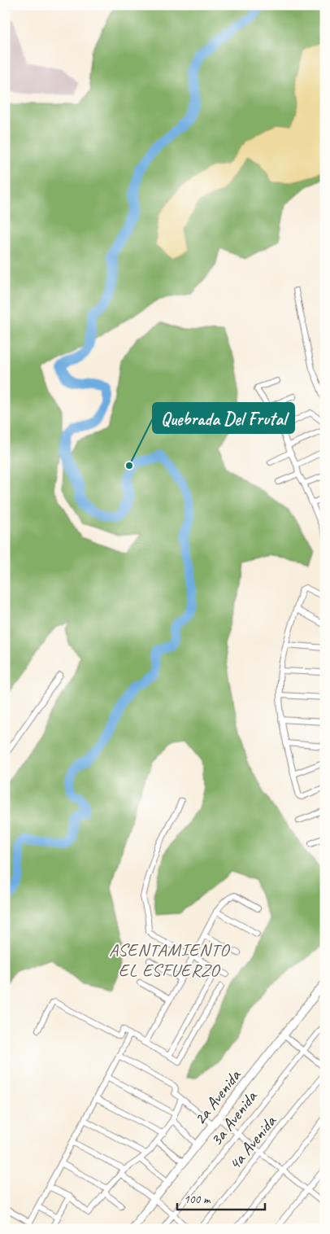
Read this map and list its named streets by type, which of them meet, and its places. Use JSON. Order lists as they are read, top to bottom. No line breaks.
{"streets":{"main road":["2a Avenida"],"street":["3a Avenida","4a Avenida"]},"districts":["ASENTAMIENTO EL ESFUERZO"],"places":["Quebrada Del Frutal"],"scale_bar":"100 m"}
